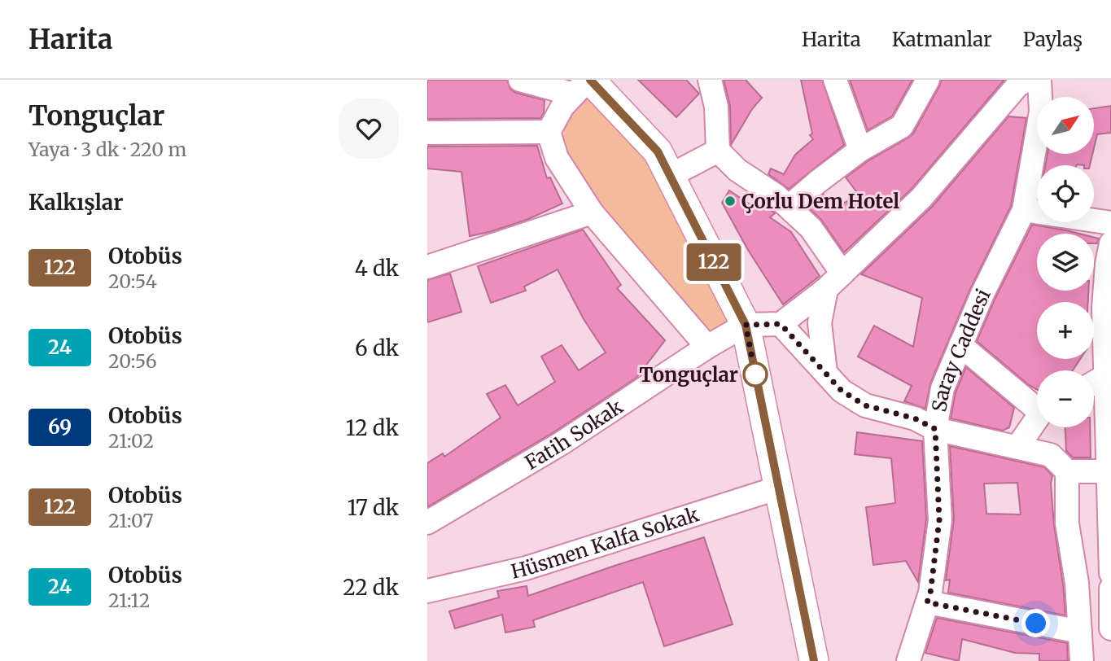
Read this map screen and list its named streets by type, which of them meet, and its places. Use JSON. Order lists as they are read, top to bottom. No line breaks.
{"streets":{"street":["Saray Caddesi","Fatih Sokak","Hüsmen Kalfa Sokak"]},"places":["Çorlu Dem Hotel","Tonguçlar"],"lines":["bus line 122"],"north":"top right","page":{"header":"Harita","nav":["Harita","Katmanlar","Paylaş"],"heading":[["Tonguçlar","Yaya · 3 dk · 220 m"],"Kalkışlar"],"on_map":"122","map_buttons":["+","−"],"list":[{"mark":"122","name":"Otobüs","note":"20:54","value":"4 dk"},{"mark":"24","name":"Otobüs","note":"20:56","value":"6 dk"},{"mark":"69","name":"Otobüs","note":"21:02","value":"12 dk"},{"mark":"122","name":"Otobüs","note":"21:07","value":"17 dk"},{"mark":"24","name":"Otobüs","note":"21:12","value":"22 dk"}]}}
